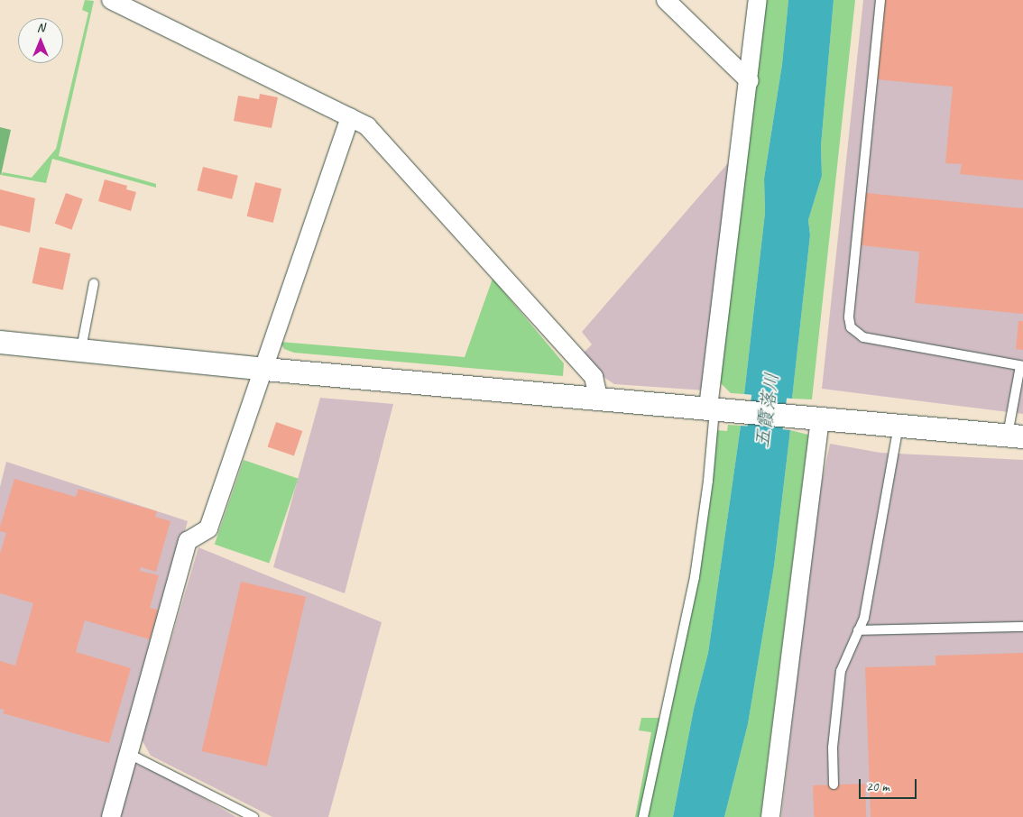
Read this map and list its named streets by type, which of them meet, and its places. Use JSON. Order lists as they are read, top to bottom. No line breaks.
{"water":["五霞落川"],"scale_bar":"20 m","north":"top"}
